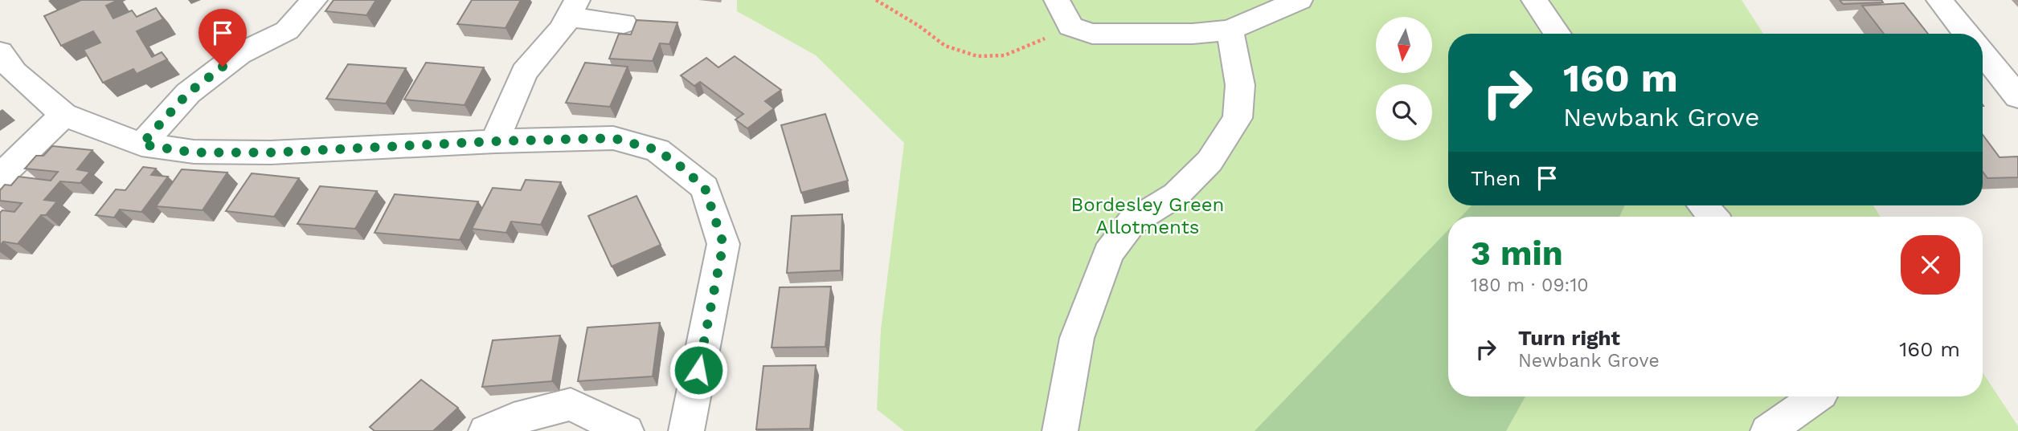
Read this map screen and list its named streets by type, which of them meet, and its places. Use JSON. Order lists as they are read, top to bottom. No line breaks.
{"parks":["Bordesley Green Allotments"],"north":"bottom","page":{"turn":["160 m","Newbank Grove"],"then":"Then","heading":["3 min","180 m · 09:10"],"list":[{"name":"Turn right","note":"Newbank Grove","value":"160 m"}]}}
